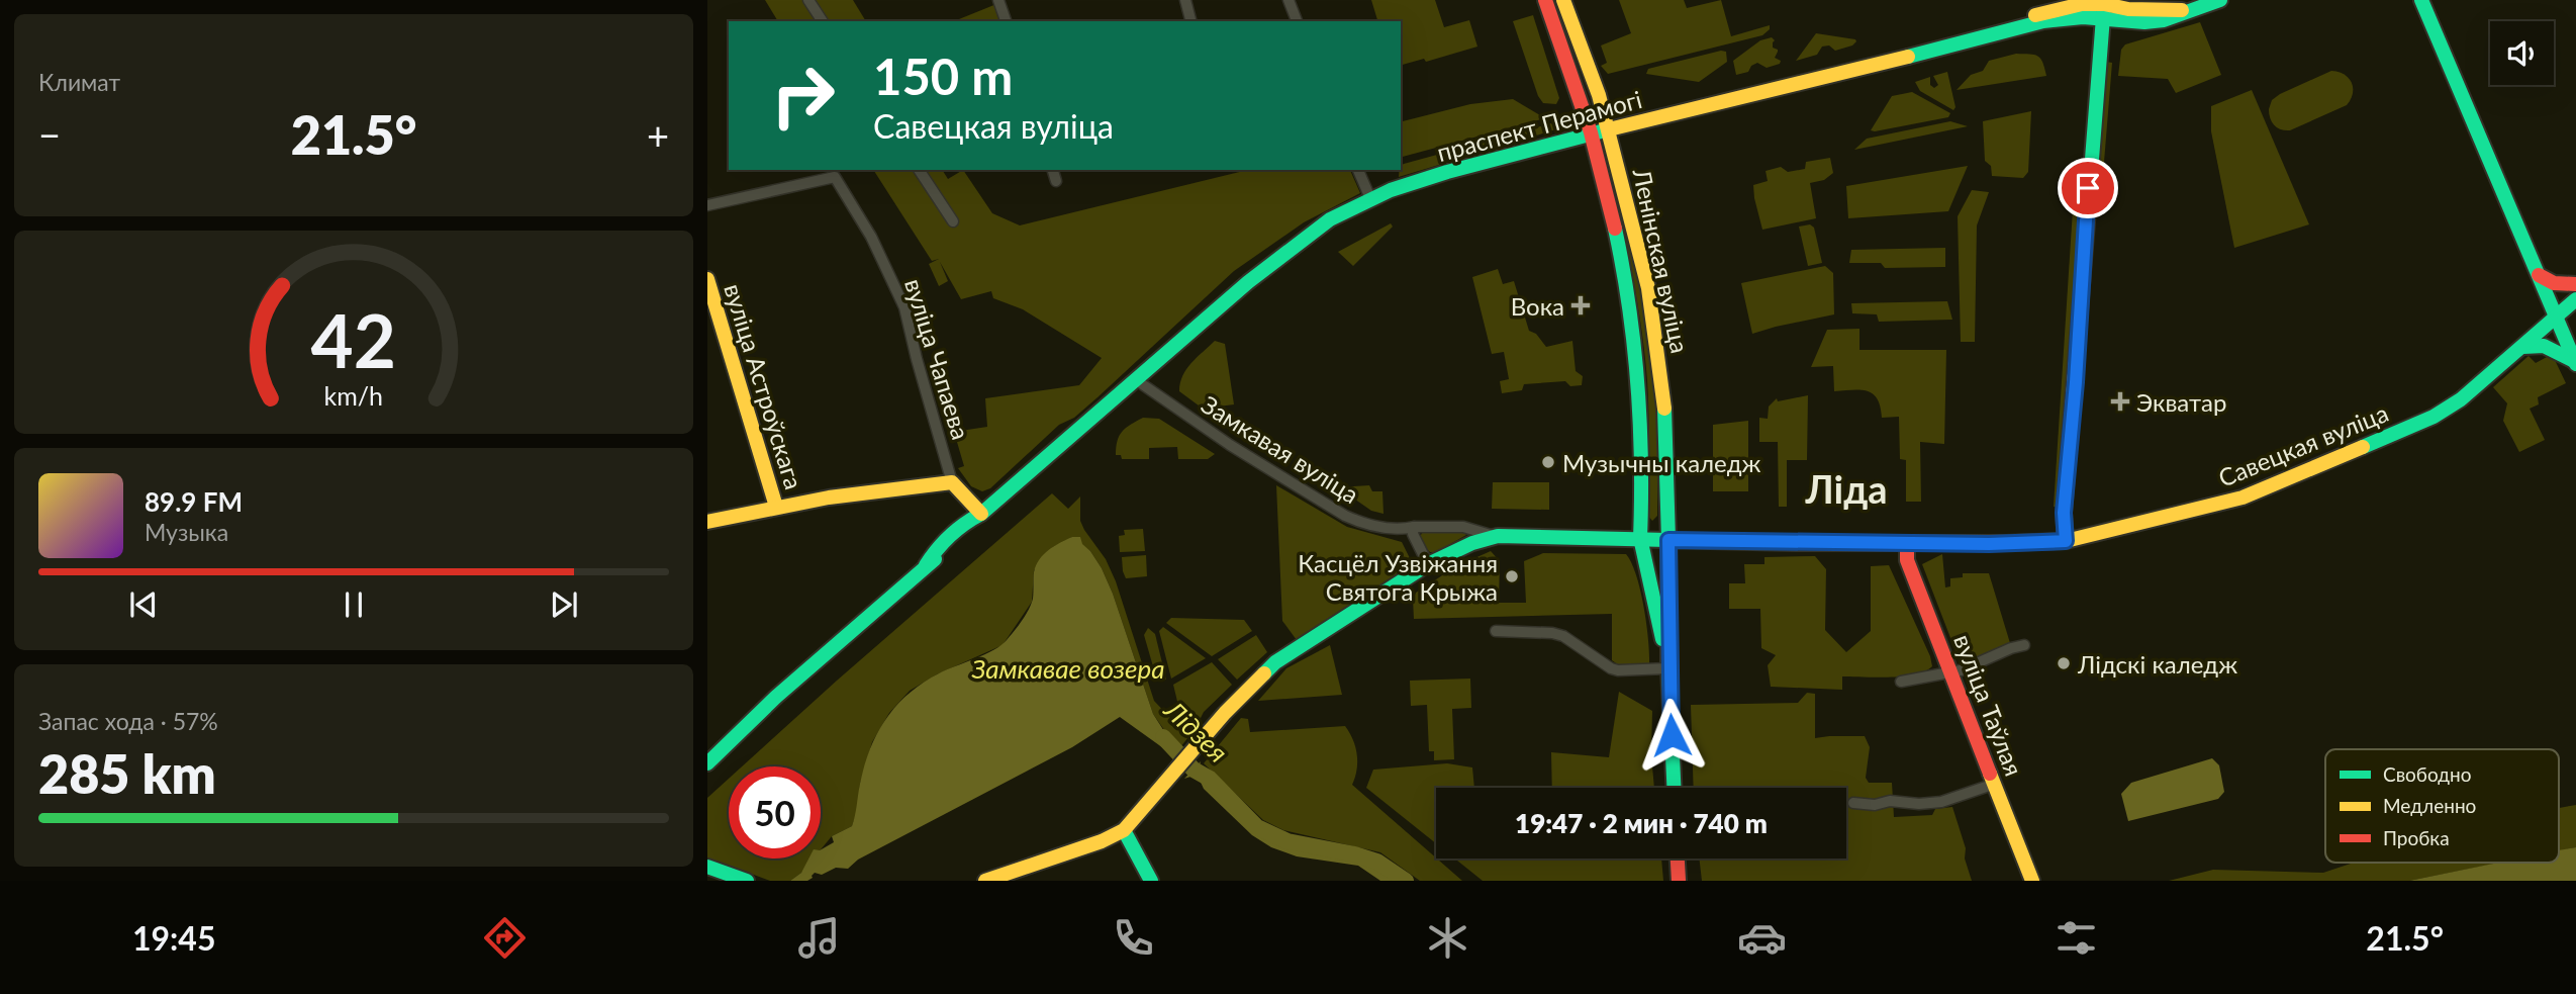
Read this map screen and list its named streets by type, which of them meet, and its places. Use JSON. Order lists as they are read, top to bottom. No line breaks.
{"streets":{"main road":["праспект Перамогі","Ленінская вуліца","вуліца Астроўскага","Савецкая вуліца","вуліца Таўлая"],"street":["вуліца Чапаева","Замкавая вуліца"]},"crossings":[["праспект Перамогі","Ленінская вуліца"],["праспект Перамогі","Замкавая вуліца"],["Ленінская вуліца","Савецкая вуліца"],["Савецкая вуліца","Замкавая вуліца"],["Савецкая вуліца","вуліца Таўлая"]],"districts":["Ліда"],"water":["Замкавае возера","Лідзея"],"places":{"health":["Вока","Экватар"],"other":["Музычны каледж","Касцёл Узвіжання Святога Крыжа","Лідскі каледж"]},"legend":["Свободно","Медленно","Пробка"],"page":{"tile":["Климат",["Запас хода · 57%","285 km"]],"turn":["150 m","Савецкая вуліца"],"heat":["−","21.5°","+"],"song":["89.9 FM","Музыка"],"limit":"50","trip":"19:47 · 2 мин · 740 m","tabs":["19:45","21.5°"],"gauge":["42","km/h"]}}
